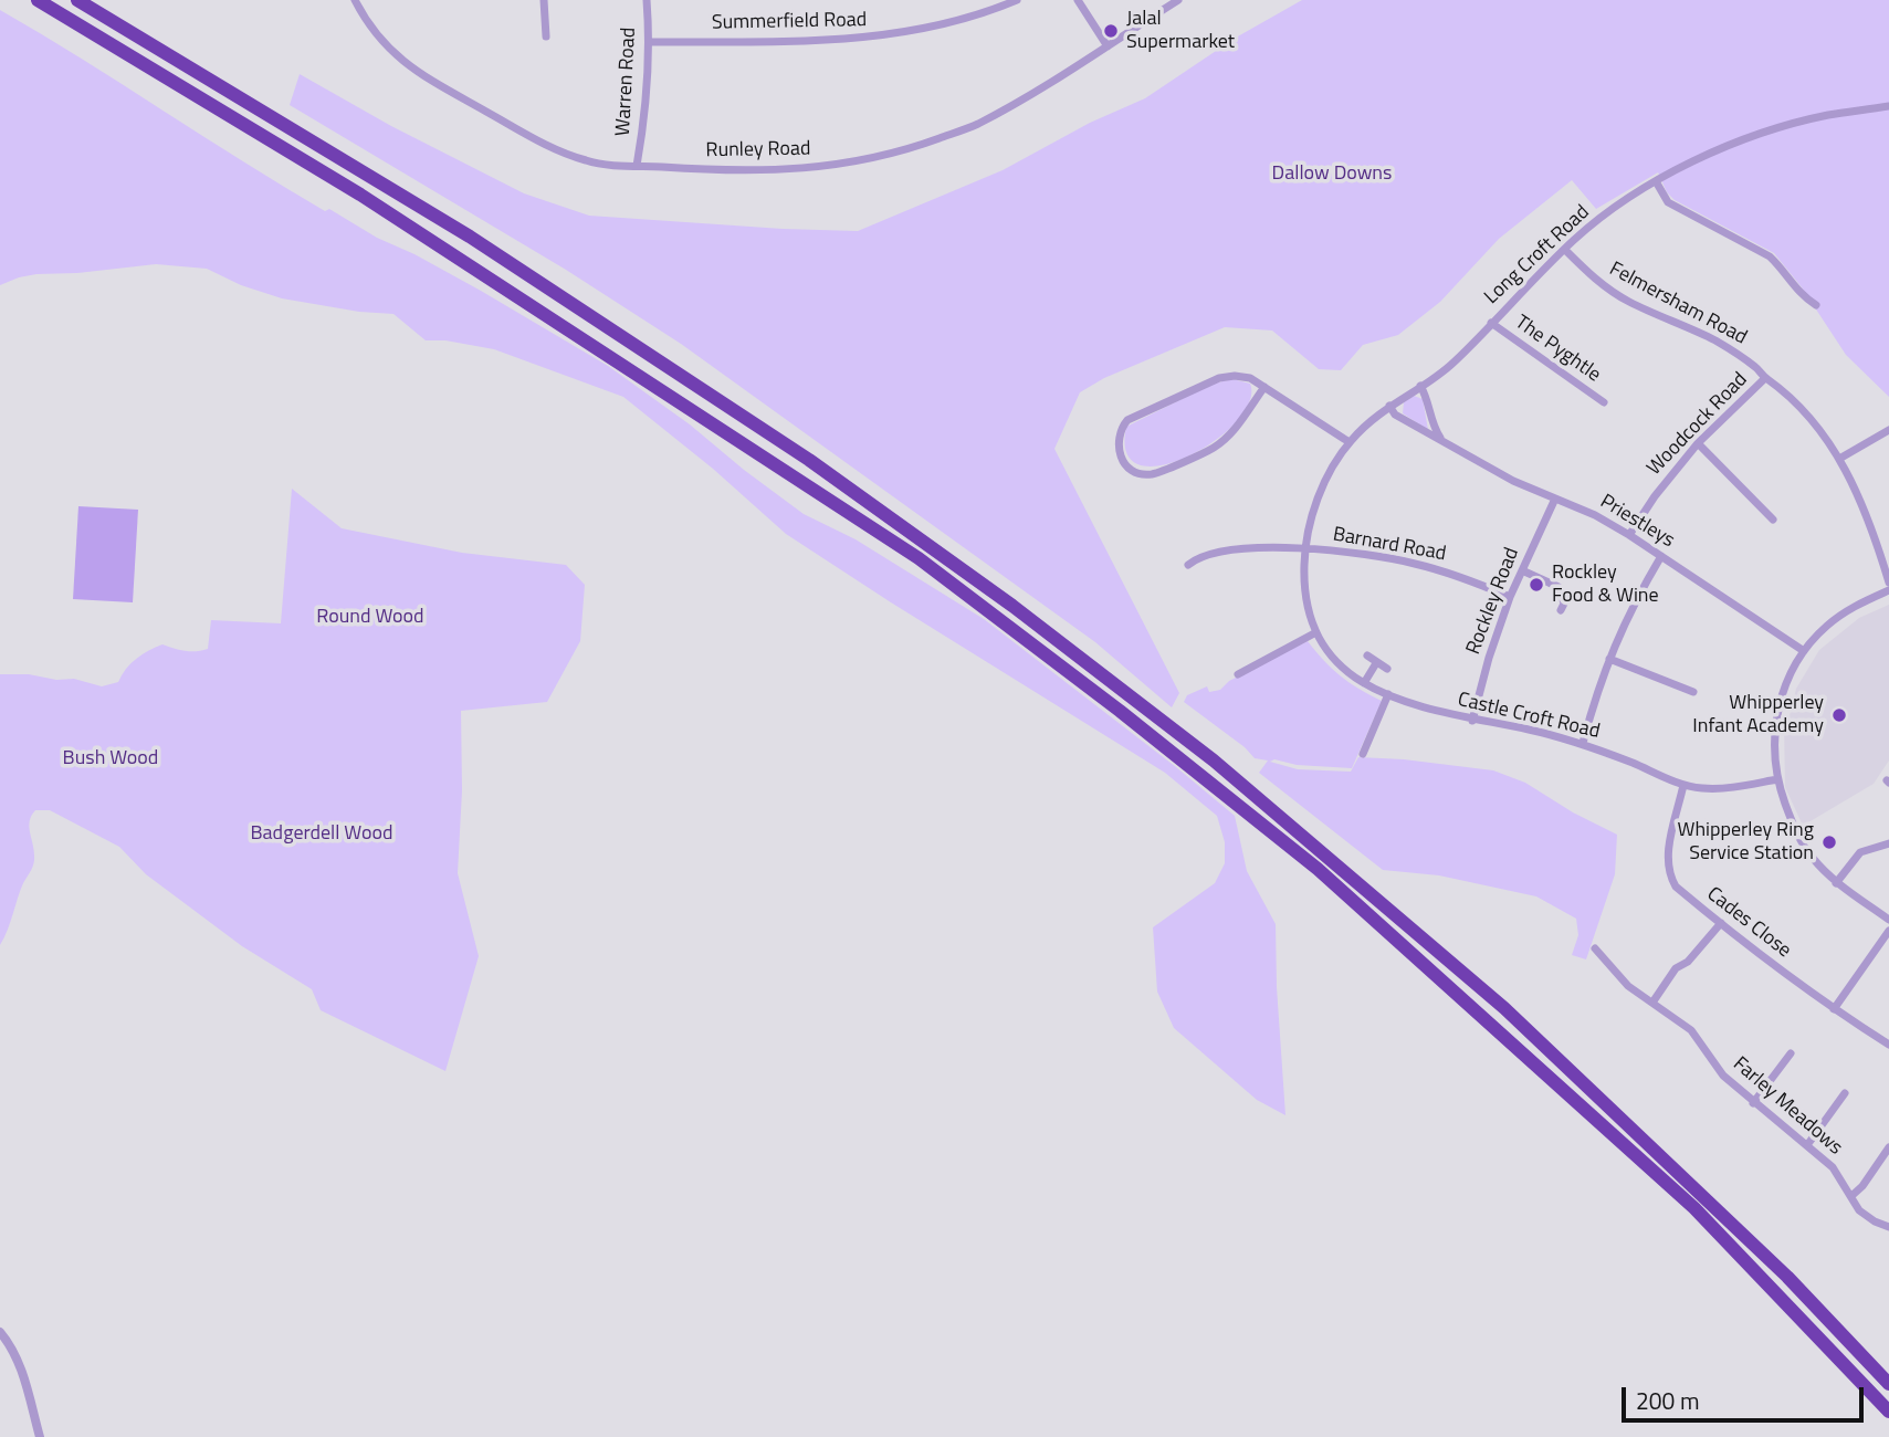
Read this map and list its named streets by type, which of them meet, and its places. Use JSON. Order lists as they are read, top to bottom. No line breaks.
{"streets":{"street":["Summerfield Road","Warren Road","Runley Road","Long Croft Road","Felmersham Road","The Pyghtle","Woodcock Road","Priestleys","Barnard Road","Rockley Road","Castle Croft Road","Cades Close","Farley Meadows"]},"crossings":[["Summerfield Road","Warren Road"],["Warren Road","Runley Road"],["Long Croft Road","Felmersham Road"],["Long Croft Road","The Pyghtle"],["Long Croft Road","Priestleys"],["Long Croft Road","Barnard Road"],["Long Croft Road","Castle Croft Road"],["Felmersham Road","Woodcock Road"],["Woodcock Road","Priestleys"],["Priestleys","Rockley Road"],["Barnard Road","Rockley Road"],["Barnard Road","Castle Croft Road"],["Rockley Road","Castle Croft Road"],["Castle Croft Road","Cades Close"]],"parks":["Dallow Downs","Round Wood","Bush Wood","Badgerdell Wood"],"places":["Jalal Supermarket","Rockley Food & Wine","Whipperley Infant Academy","Whipperley Ring Service Station"],"scale_bar":"200 m"}
